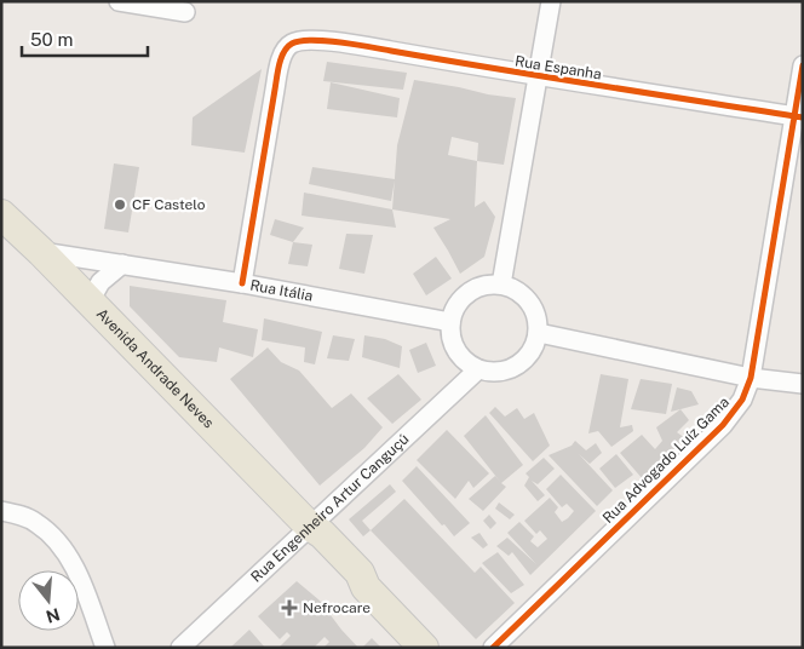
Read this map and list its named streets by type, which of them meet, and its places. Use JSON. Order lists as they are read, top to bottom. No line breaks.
{"streets":{"main road":["Avenida Andrade Neves"],"street":["Rua Espanha","Rua Itália","Rua Advogado Luíz Gama","Rua Engenheiro Artur Canguçú"]},"crossings":[["Rua Espanha","Rua Itália"],["Rua Espanha","Rua Advogado Luíz Gama"],["Rua Itália","Avenida Andrade Neves"],["Rua Itália","Rua Engenheiro Artur Canguçú"],["Avenida Andrade Neves","Rua Engenheiro Artur Canguçú"]],"places":{"other":["CF Castelo"],"health":["Nefrocare"]},"scale_bar":"50 m","north":"bottom"}
